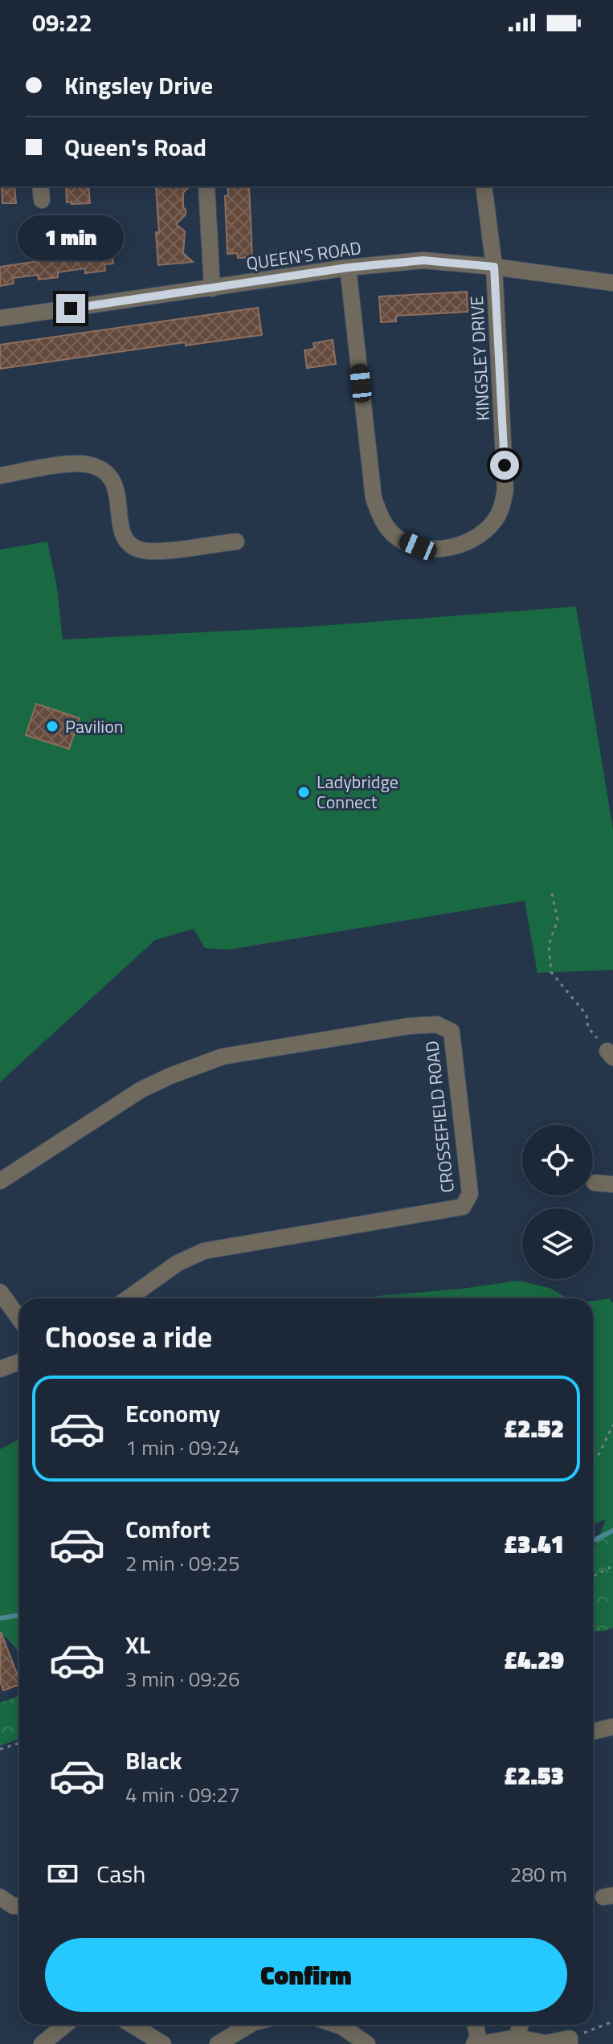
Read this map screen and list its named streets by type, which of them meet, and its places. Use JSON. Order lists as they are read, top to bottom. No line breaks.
{"streets":{"street":["QUEEN'S ROAD","KINGSLEY DRIVE","CROSSEFIELD ROAD"]},"crossings":[["QUEEN'S ROAD","KINGSLEY DRIVE"]],"places":["Pavilion","Ladybridge Connect"],"page":{"status":"09:22","banner":["Kingsley Drive","Queen's Road"],"bubble":"1 min","heading":"Choose a ride","list":[{"name":"Economy","note":"1 min · 09:24","value":"£2.52"},{"name":"Comfort","note":"2 min · 09:25","value":"£3.41"},{"name":"XL","note":"3 min · 09:26","value":"£4.29"},{"name":"Black","note":"4 min · 09:27","value":"£2.53"}],"pay":["Cash","280 m"],"buttons":"Confirm"}}
